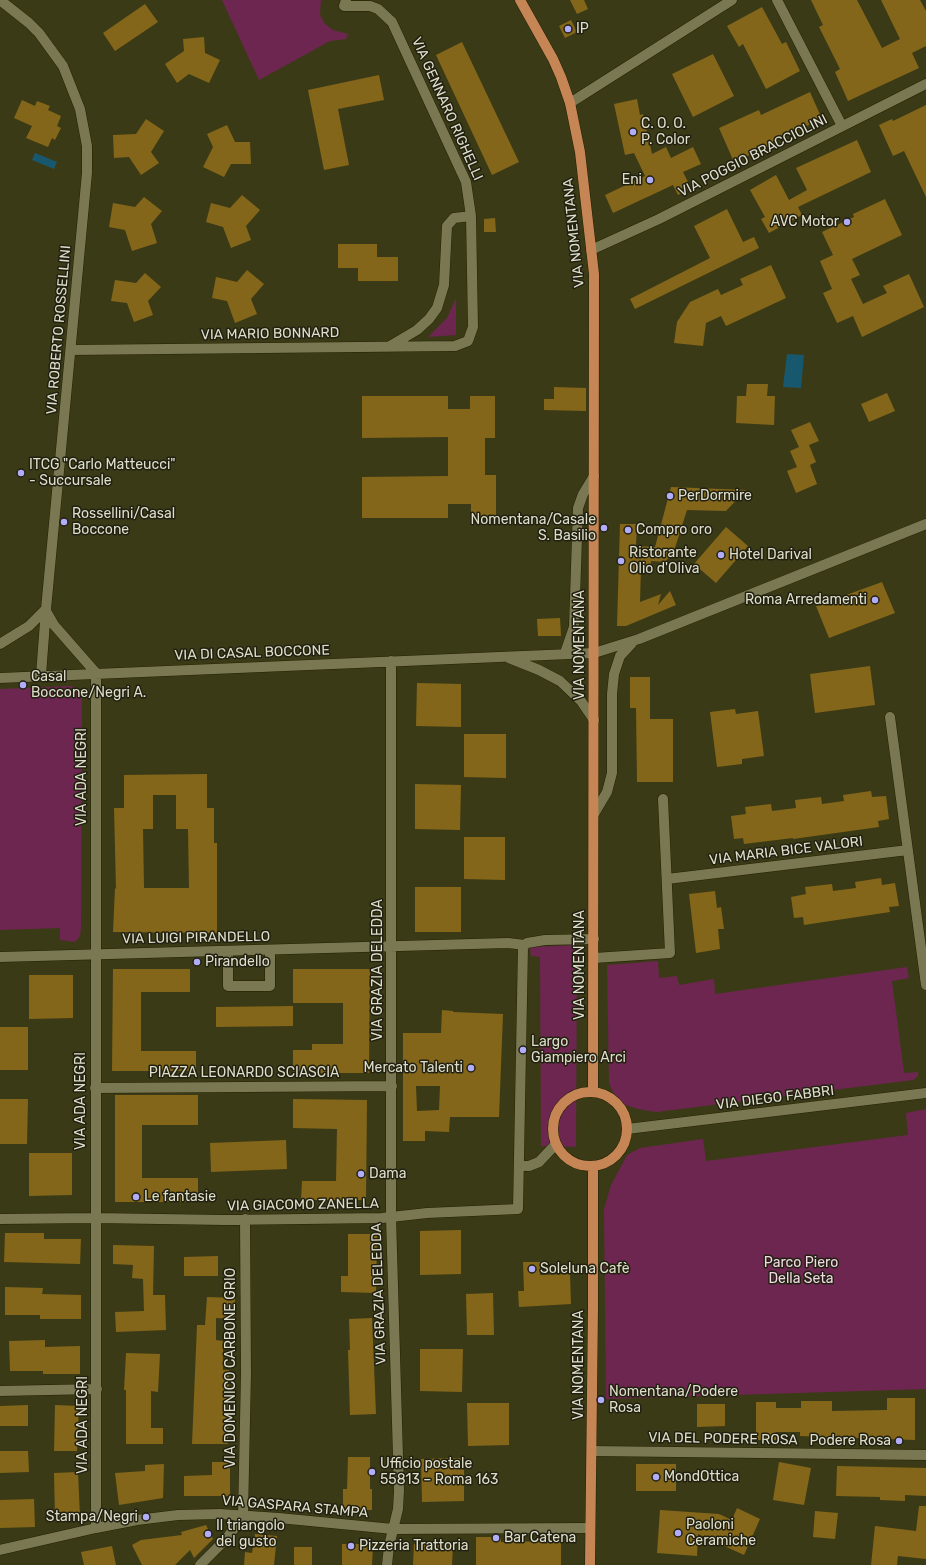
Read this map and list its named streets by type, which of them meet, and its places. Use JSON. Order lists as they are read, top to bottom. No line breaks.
{"streets":{"main road":["VIA NOMENTANA"],"street":["VIA GENNARO RIGHELLI","VIA POGGIO BRACCIOLINI","VIA ROBERTO ROSSELLINI","VIA MARIO BONNARD","VIA DI CASAL BOCCONE","VIA ADA NEGRI","VIA MARIA BICE VALORI","VIA LUIGI PIRANDELLO","VIA GRAZIA DELEDDA","PIAZZA LEONARDO SCIASCIA","VIA DIEGO FABBRI","VIA GIACOMO ZANELLA","VIA DOMENICO CARBONE GRIO","VIA DEL PODERE ROSA","VIA GASPARA STAMPA"]},"crossings":[["VIA GENNARO RIGHELLI","VIA MARIO BONNARD"],["VIA POGGIO BRACCIOLINI","VIA NOMENTANA"],["VIA NOMENTANA","VIA DI CASAL BOCCONE"],["VIA NOMENTANA","VIA LUIGI PIRANDELLO"],["VIA NOMENTANA","VIA DIEGO FABBRI"],["VIA NOMENTANA","VIA DEL PODERE ROSA"],["VIA NOMENTANA","VIA GASPARA STAMPA"],["VIA ROBERTO ROSSELLINI","VIA MARIO BONNARD"],["VIA ROBERTO ROSSELLINI","VIA DI CASAL BOCCONE"],["VIA DI CASAL BOCCONE","VIA ADA NEGRI"],["VIA DI CASAL BOCCONE","VIA GRAZIA DELEDDA"],["VIA ADA NEGRI","VIA LUIGI PIRANDELLO"],["VIA ADA NEGRI","PIAZZA LEONARDO SCIASCIA"],["VIA ADA NEGRI","VIA GIACOMO ZANELLA"],["VIA ADA NEGRI","VIA GASPARA STAMPA"],["VIA LUIGI PIRANDELLO","VIA GRAZIA DELEDDA"],["VIA GRAZIA DELEDDA","PIAZZA LEONARDO SCIASCIA"],["VIA GRAZIA DELEDDA","VIA GIACOMO ZANELLA"],["VIA GRAZIA DELEDDA","VIA GASPARA STAMPA"],["VIA GIACOMO ZANELLA","VIA DOMENICO CARBONE GRIO"],["VIA DOMENICO CARBONE GRIO","VIA GASPARA STAMPA"]],"parks":["Parco Piero Della Seta"],"places":["IP","C. O. O. P. Color","Eni","AVC Motor","ITCG \"Carlo Matteucci\" - Succursale","PerDormire","Rossellini/Casal Boccone","Nomentana/Casale S. Basilio","Compro oro","Hotel Darival","Ristorante Olio d'Oliva","Roma Arredamenti","Casal Boccone/Negri A.","Pirandello","Largo Giampiero Arci","Mercato Talenti","Dama","Le fantasie","Soleluna Cafè","Nomentana/Podere Rosa","Podere Rosa","Ufficio postale 55813 – Roma 163","MondOttica","Stampa/Negri","Paoloni Ceramiche","Il triangolo del gusto","Bar Catena","Pizzeria Trattoria"]}
